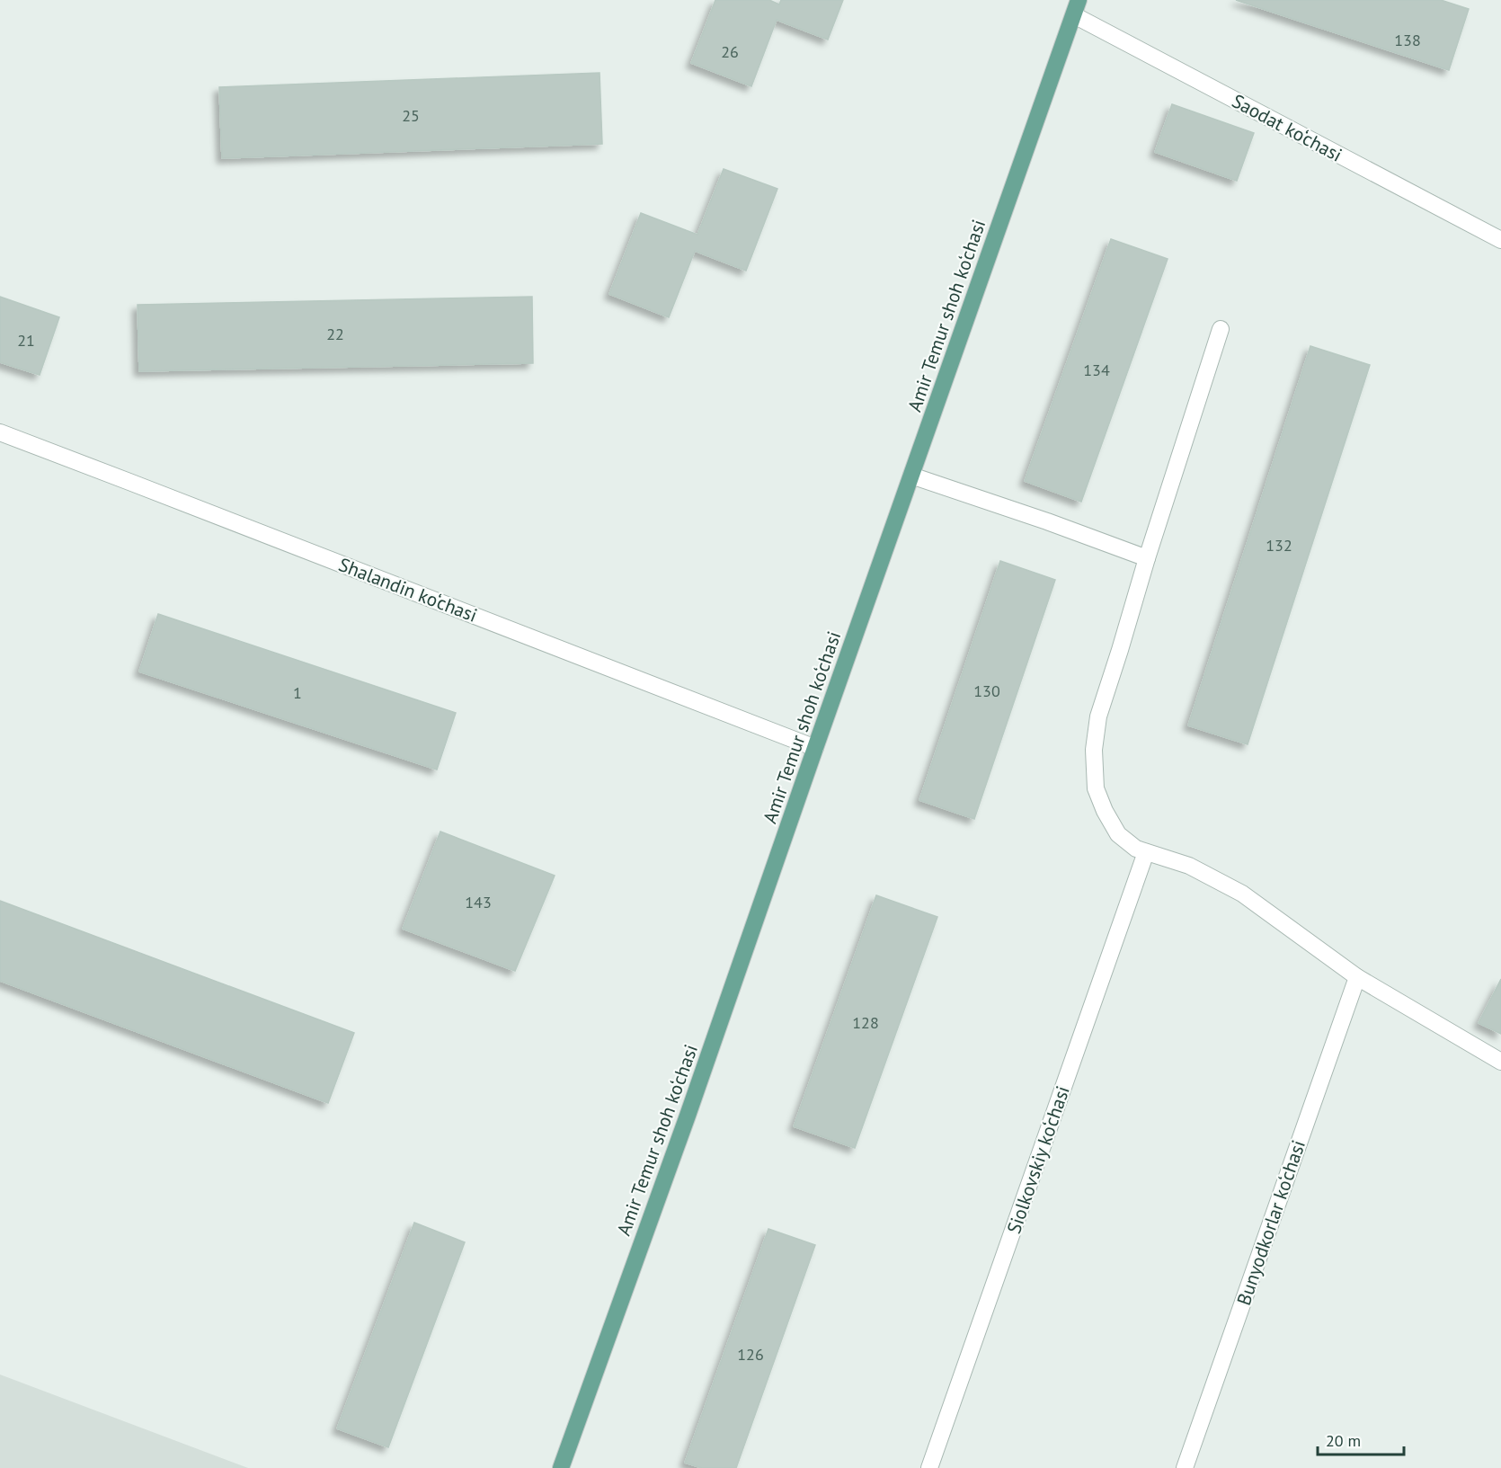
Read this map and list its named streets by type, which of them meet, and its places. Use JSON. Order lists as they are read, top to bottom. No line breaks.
{"streets":{"main road":["Amir Temur shoh ko‘chasi"],"street":["Saodat ko‘chasi","Shalandin ko‘chasi","Siolkovskiy ko‘chasi","Bunyodkorlar ko‘chasi"]},"crossings":[["Saodat ko‘chasi","Amir Temur shoh ko‘chasi"],["Amir Temur shoh ko‘chasi","Shalandin ko‘chasi"]],"house_numbers":["138","26","25","22","21","134","132","130","1","143","128","126"],"scale_bar":"20 m"}
